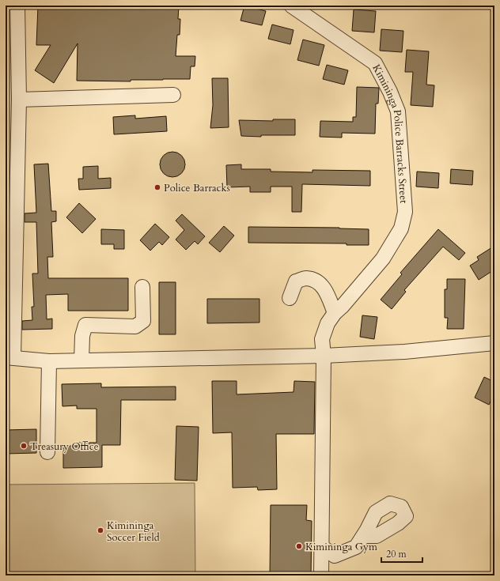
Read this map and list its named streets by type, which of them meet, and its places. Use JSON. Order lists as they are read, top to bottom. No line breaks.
{"streets":{"street":["Kimininga Police Barracks Street"]},"places":["Police Barracks","Treasury Office","Kimininga Soccer Field","Kimininga Gym"],"scale_bar":"20 m"}
